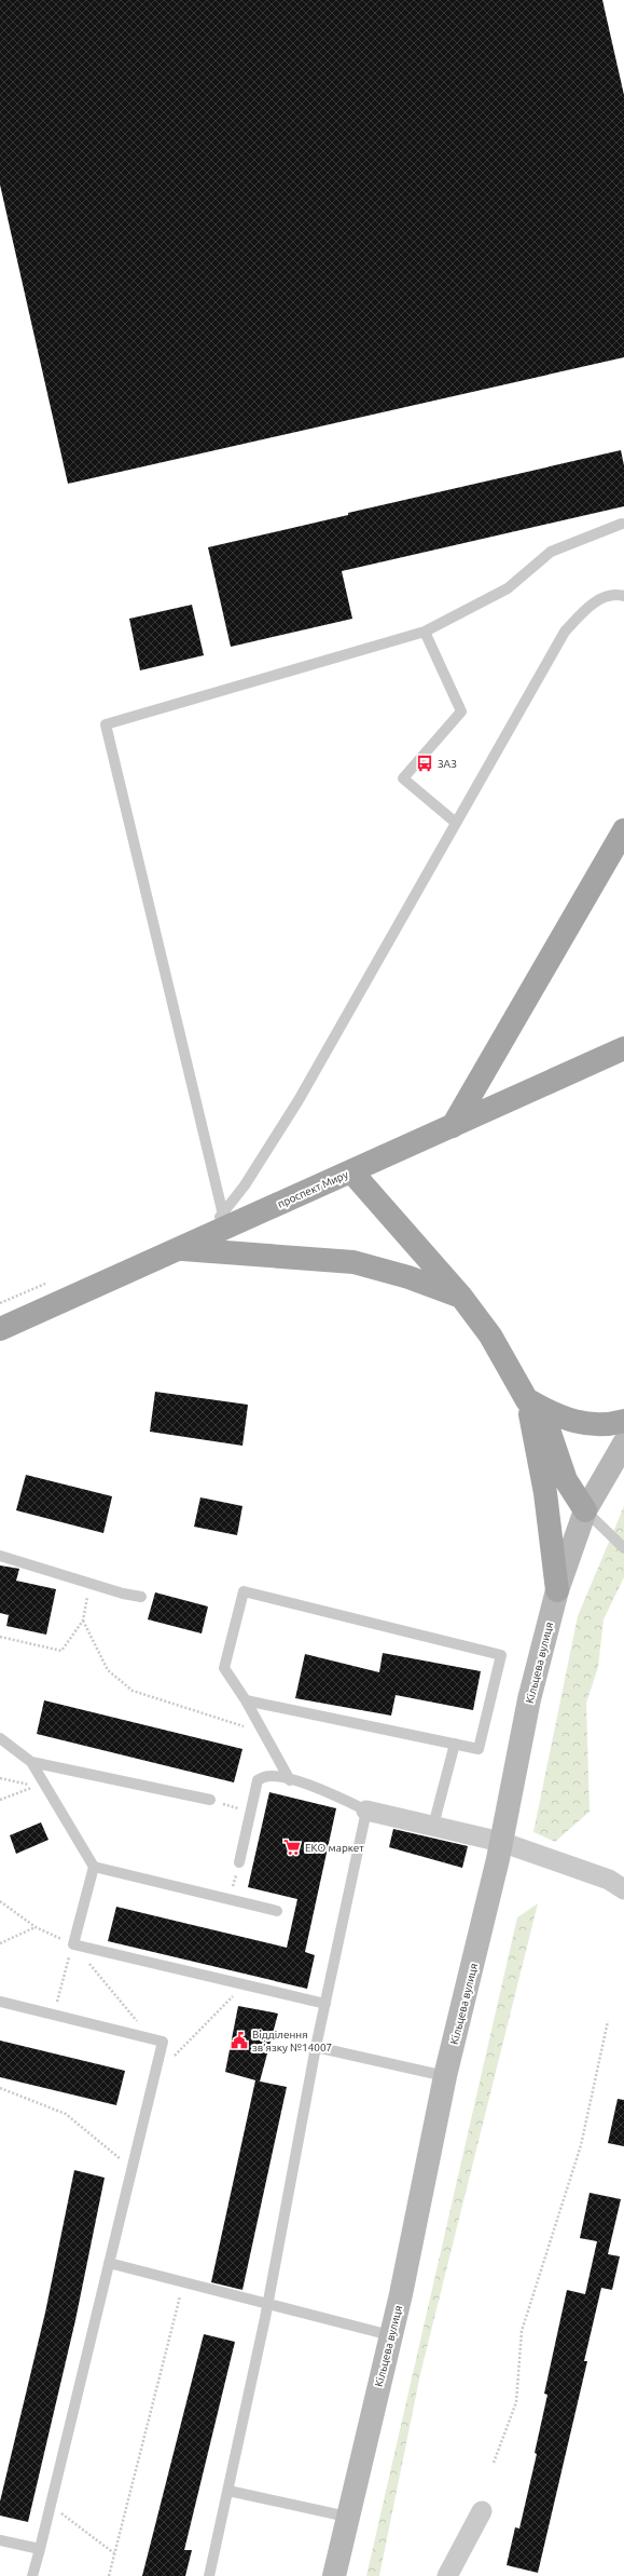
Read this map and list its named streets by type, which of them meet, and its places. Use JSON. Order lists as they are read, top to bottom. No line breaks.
{"streets":{"main road":["проспект Миру","Кільцева вулиця"]},"places":{"bus stop":["ЗАЗ"],"supermarket":["ЕКО маркет"],"public building":["Відділення зв’язку №14007"]}}
